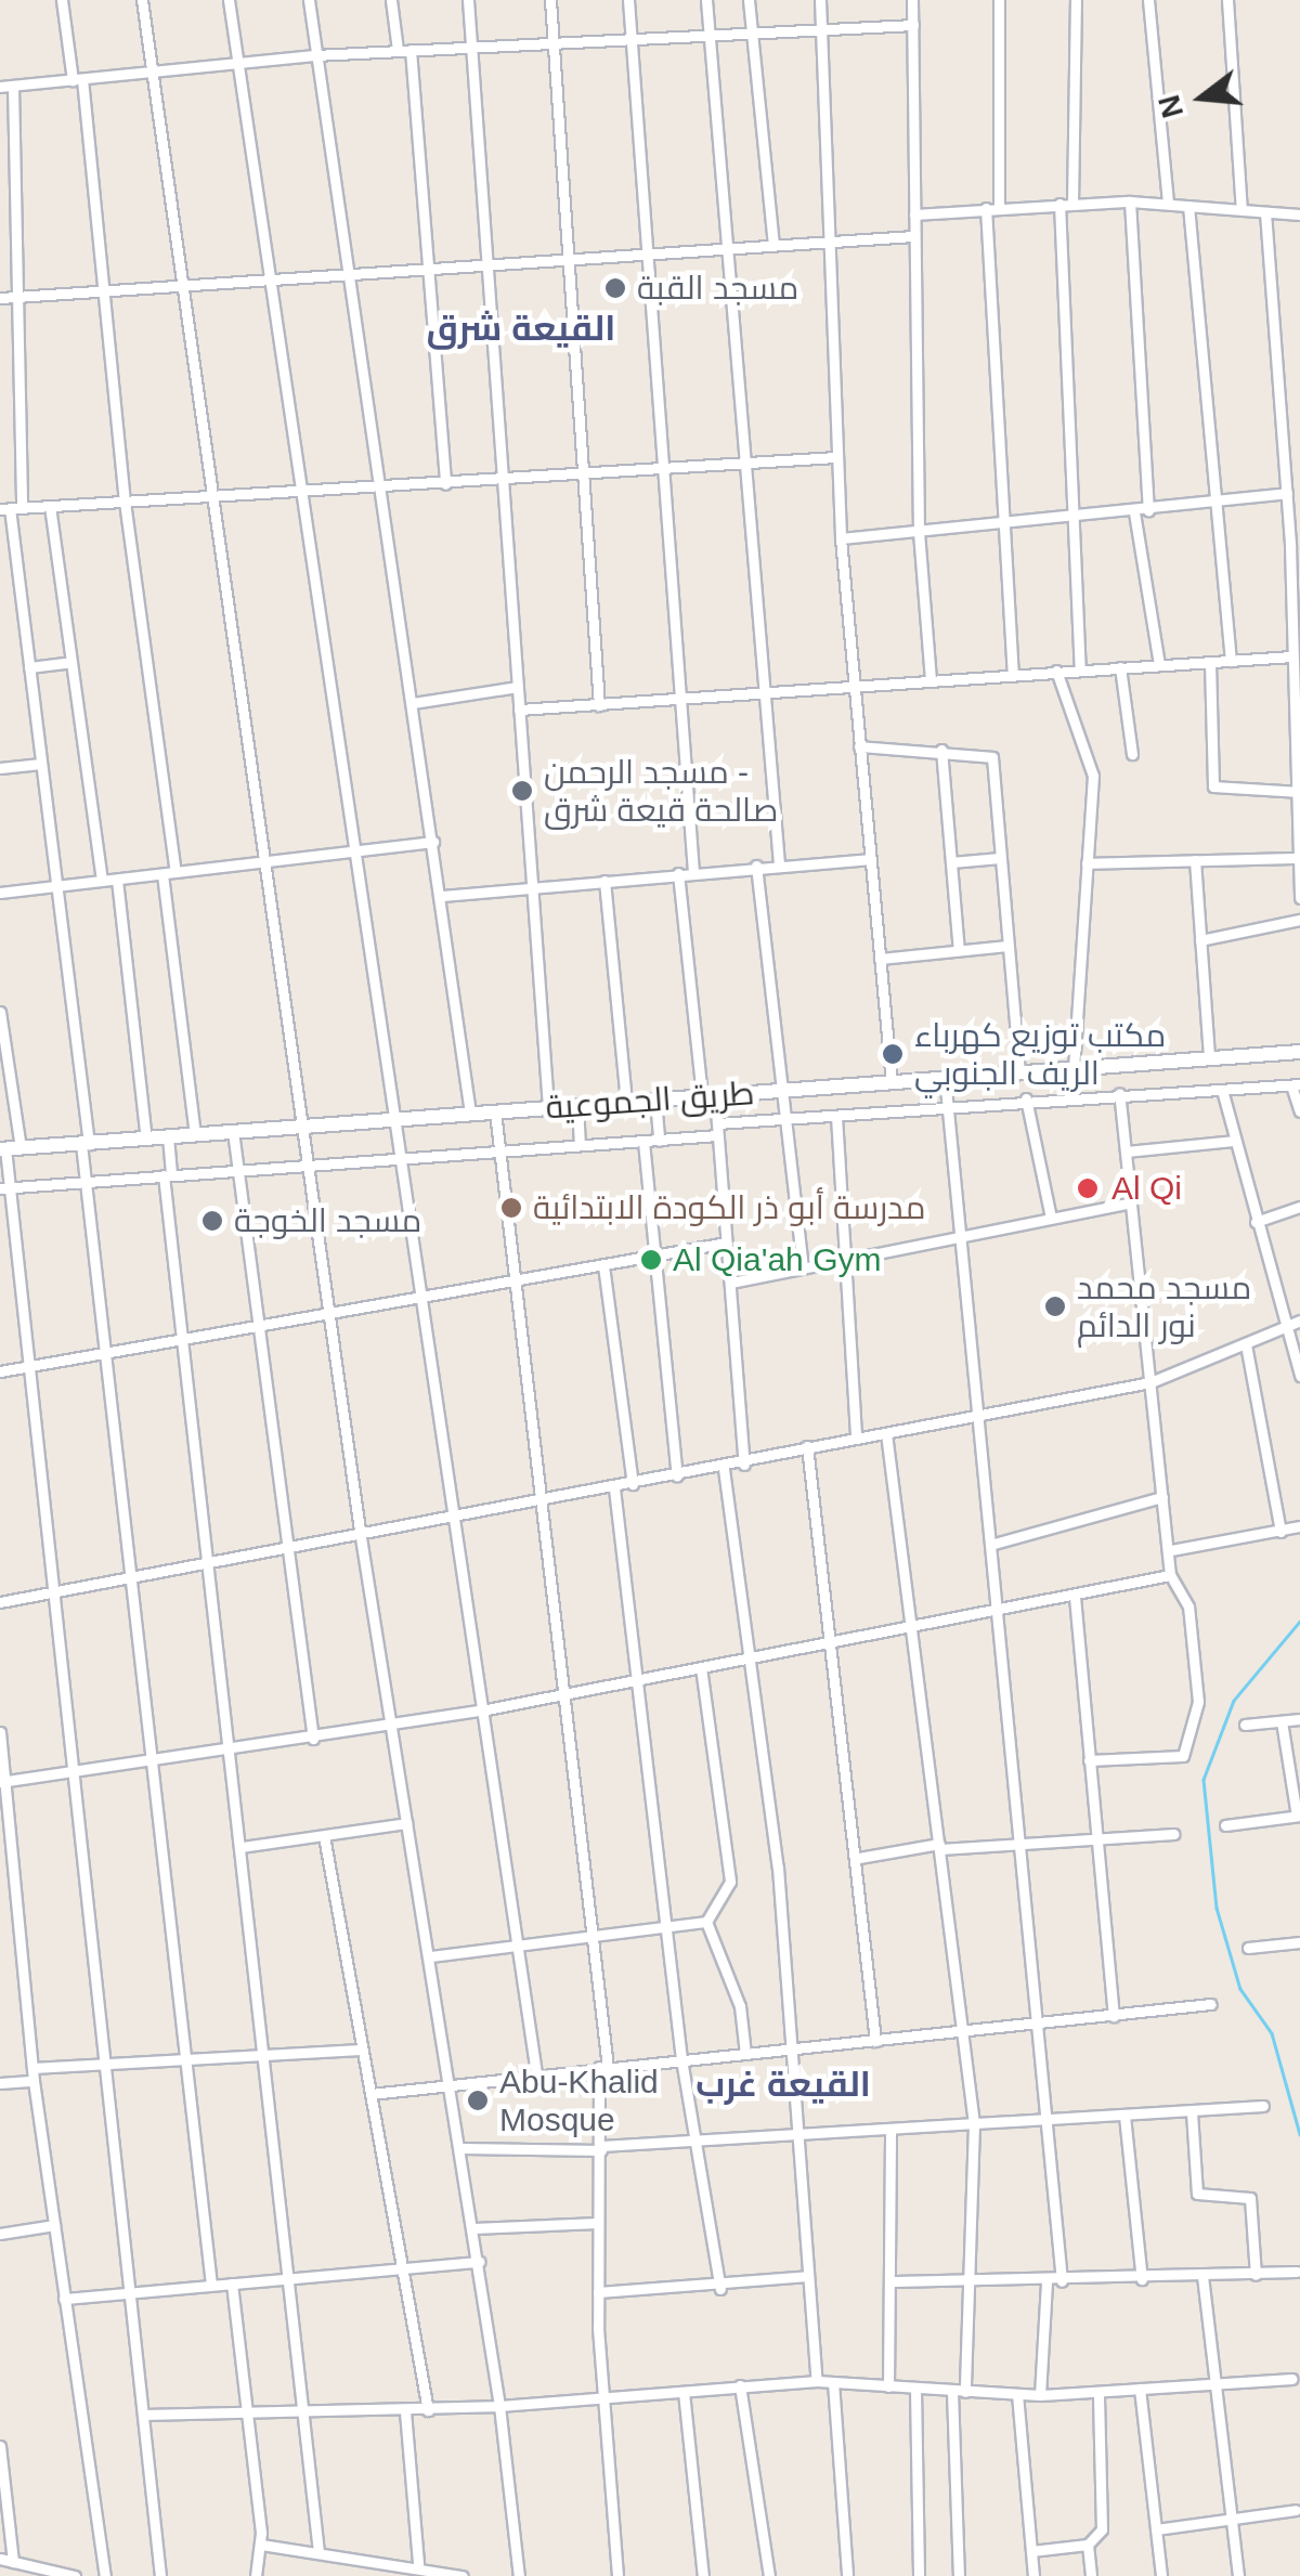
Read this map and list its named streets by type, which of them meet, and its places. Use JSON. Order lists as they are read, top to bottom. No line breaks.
{"streets":{"main road":["طريق الجموعية"]},"districts":["القيعة شرق","القيعة غرب"],"places":["مسجد القبة","مسجد الرحمن - صالحة قيعة شرق","مكتب توزيع كهرباء الريف الجنوبي","Al Qi","مدرسة أبو ذر الكودة الابتدائية","مسجد الخوجة","Al Qia'ah Gym","مسجد محمد نور الدائم","Abu-Khalid Mosque"],"north":"left"}
